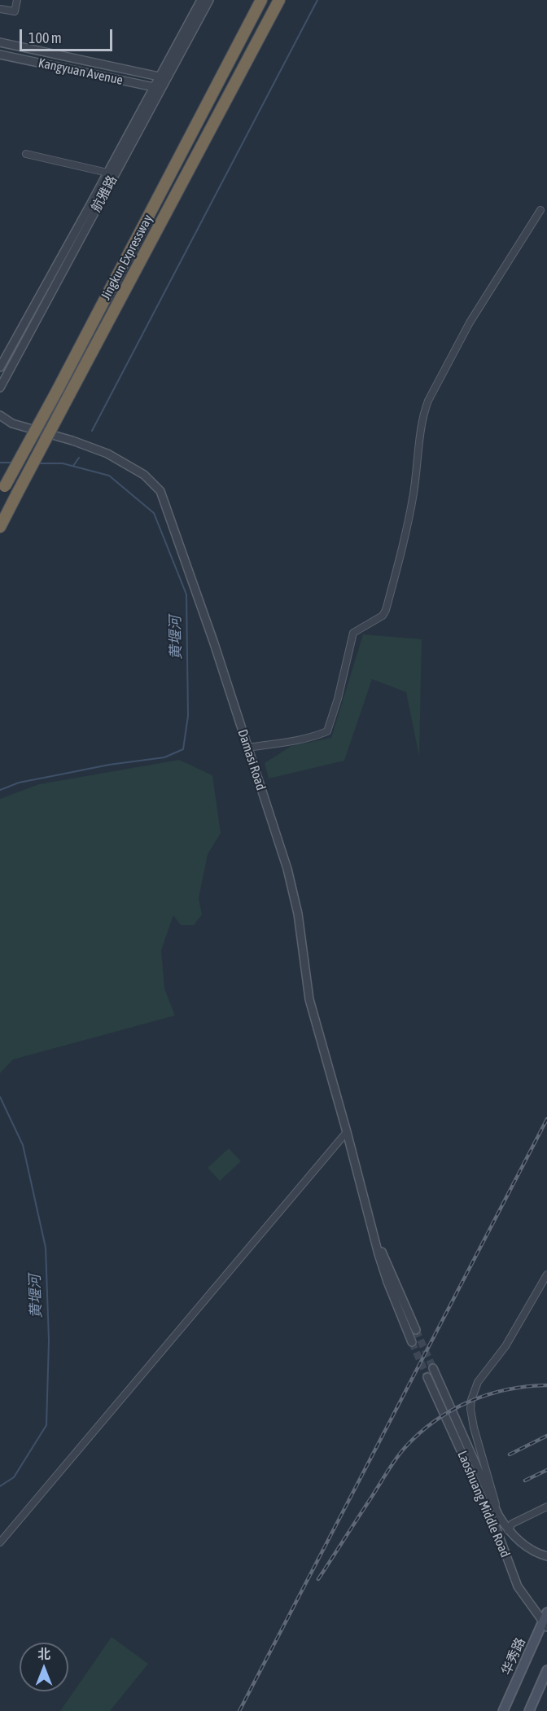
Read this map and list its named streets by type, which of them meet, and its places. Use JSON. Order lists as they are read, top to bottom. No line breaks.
{"streets":{"highway":["Jingkun Expressway"],"main road":["华秀路"],"street":["Kangyuan Avenue","航雅路","Damasi Road","Laoshuang Middle Road"]},"crossings":[["Kangyuan Avenue","航雅路"],["Laoshuang Middle Road","华秀路"]],"water":["黄堰河"],"scale_bar":"100 m","north":"top"}
